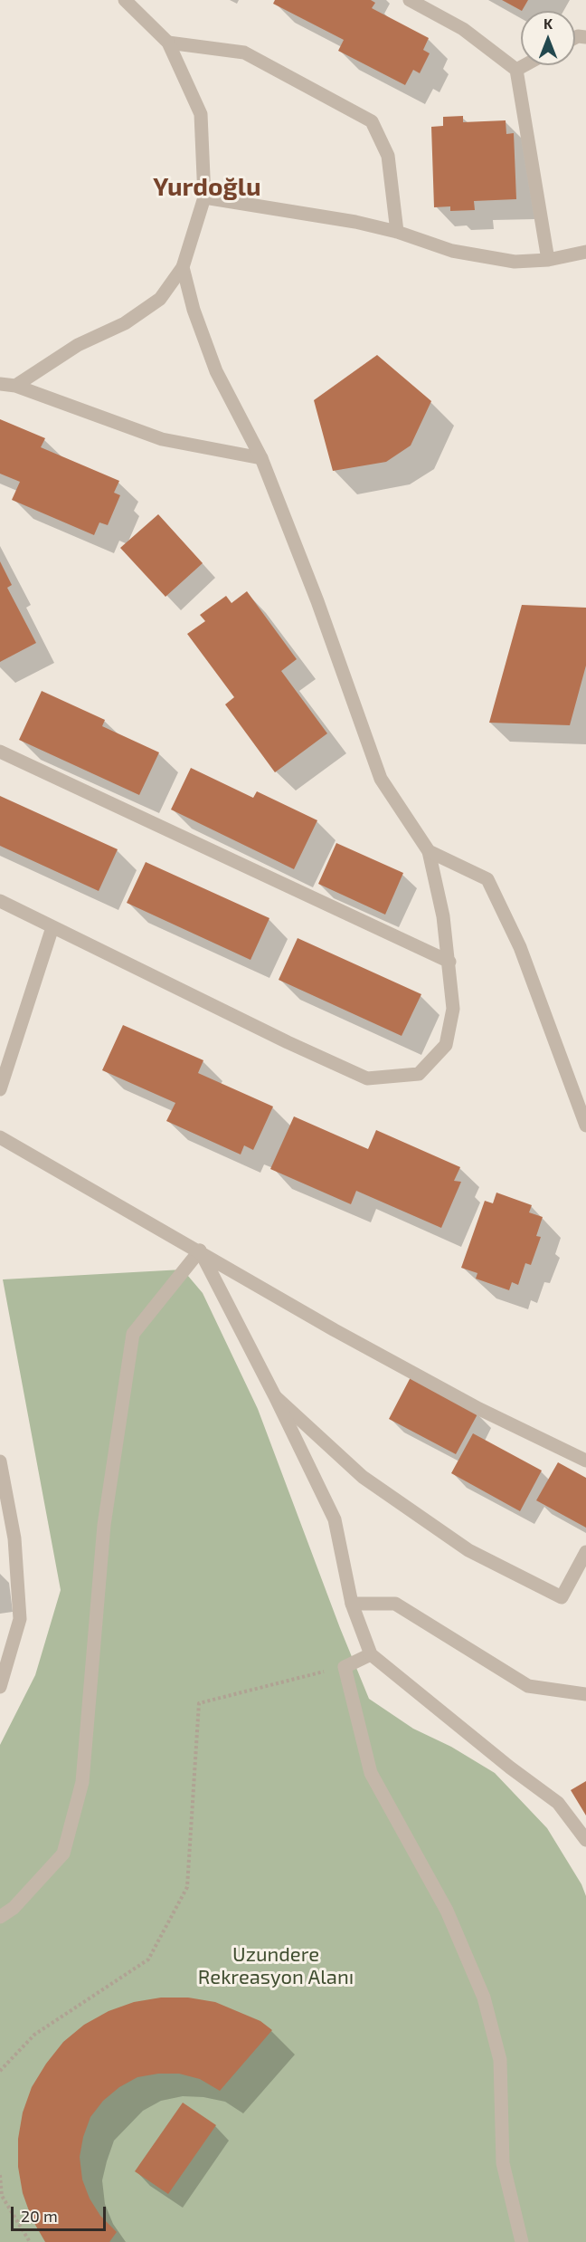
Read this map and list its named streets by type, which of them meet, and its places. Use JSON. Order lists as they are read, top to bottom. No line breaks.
{"districts":["Yurdoğlu"],"parks":["Uzundere Rekreasyon Alanı"],"scale_bar":"20 m","north":"top"}
